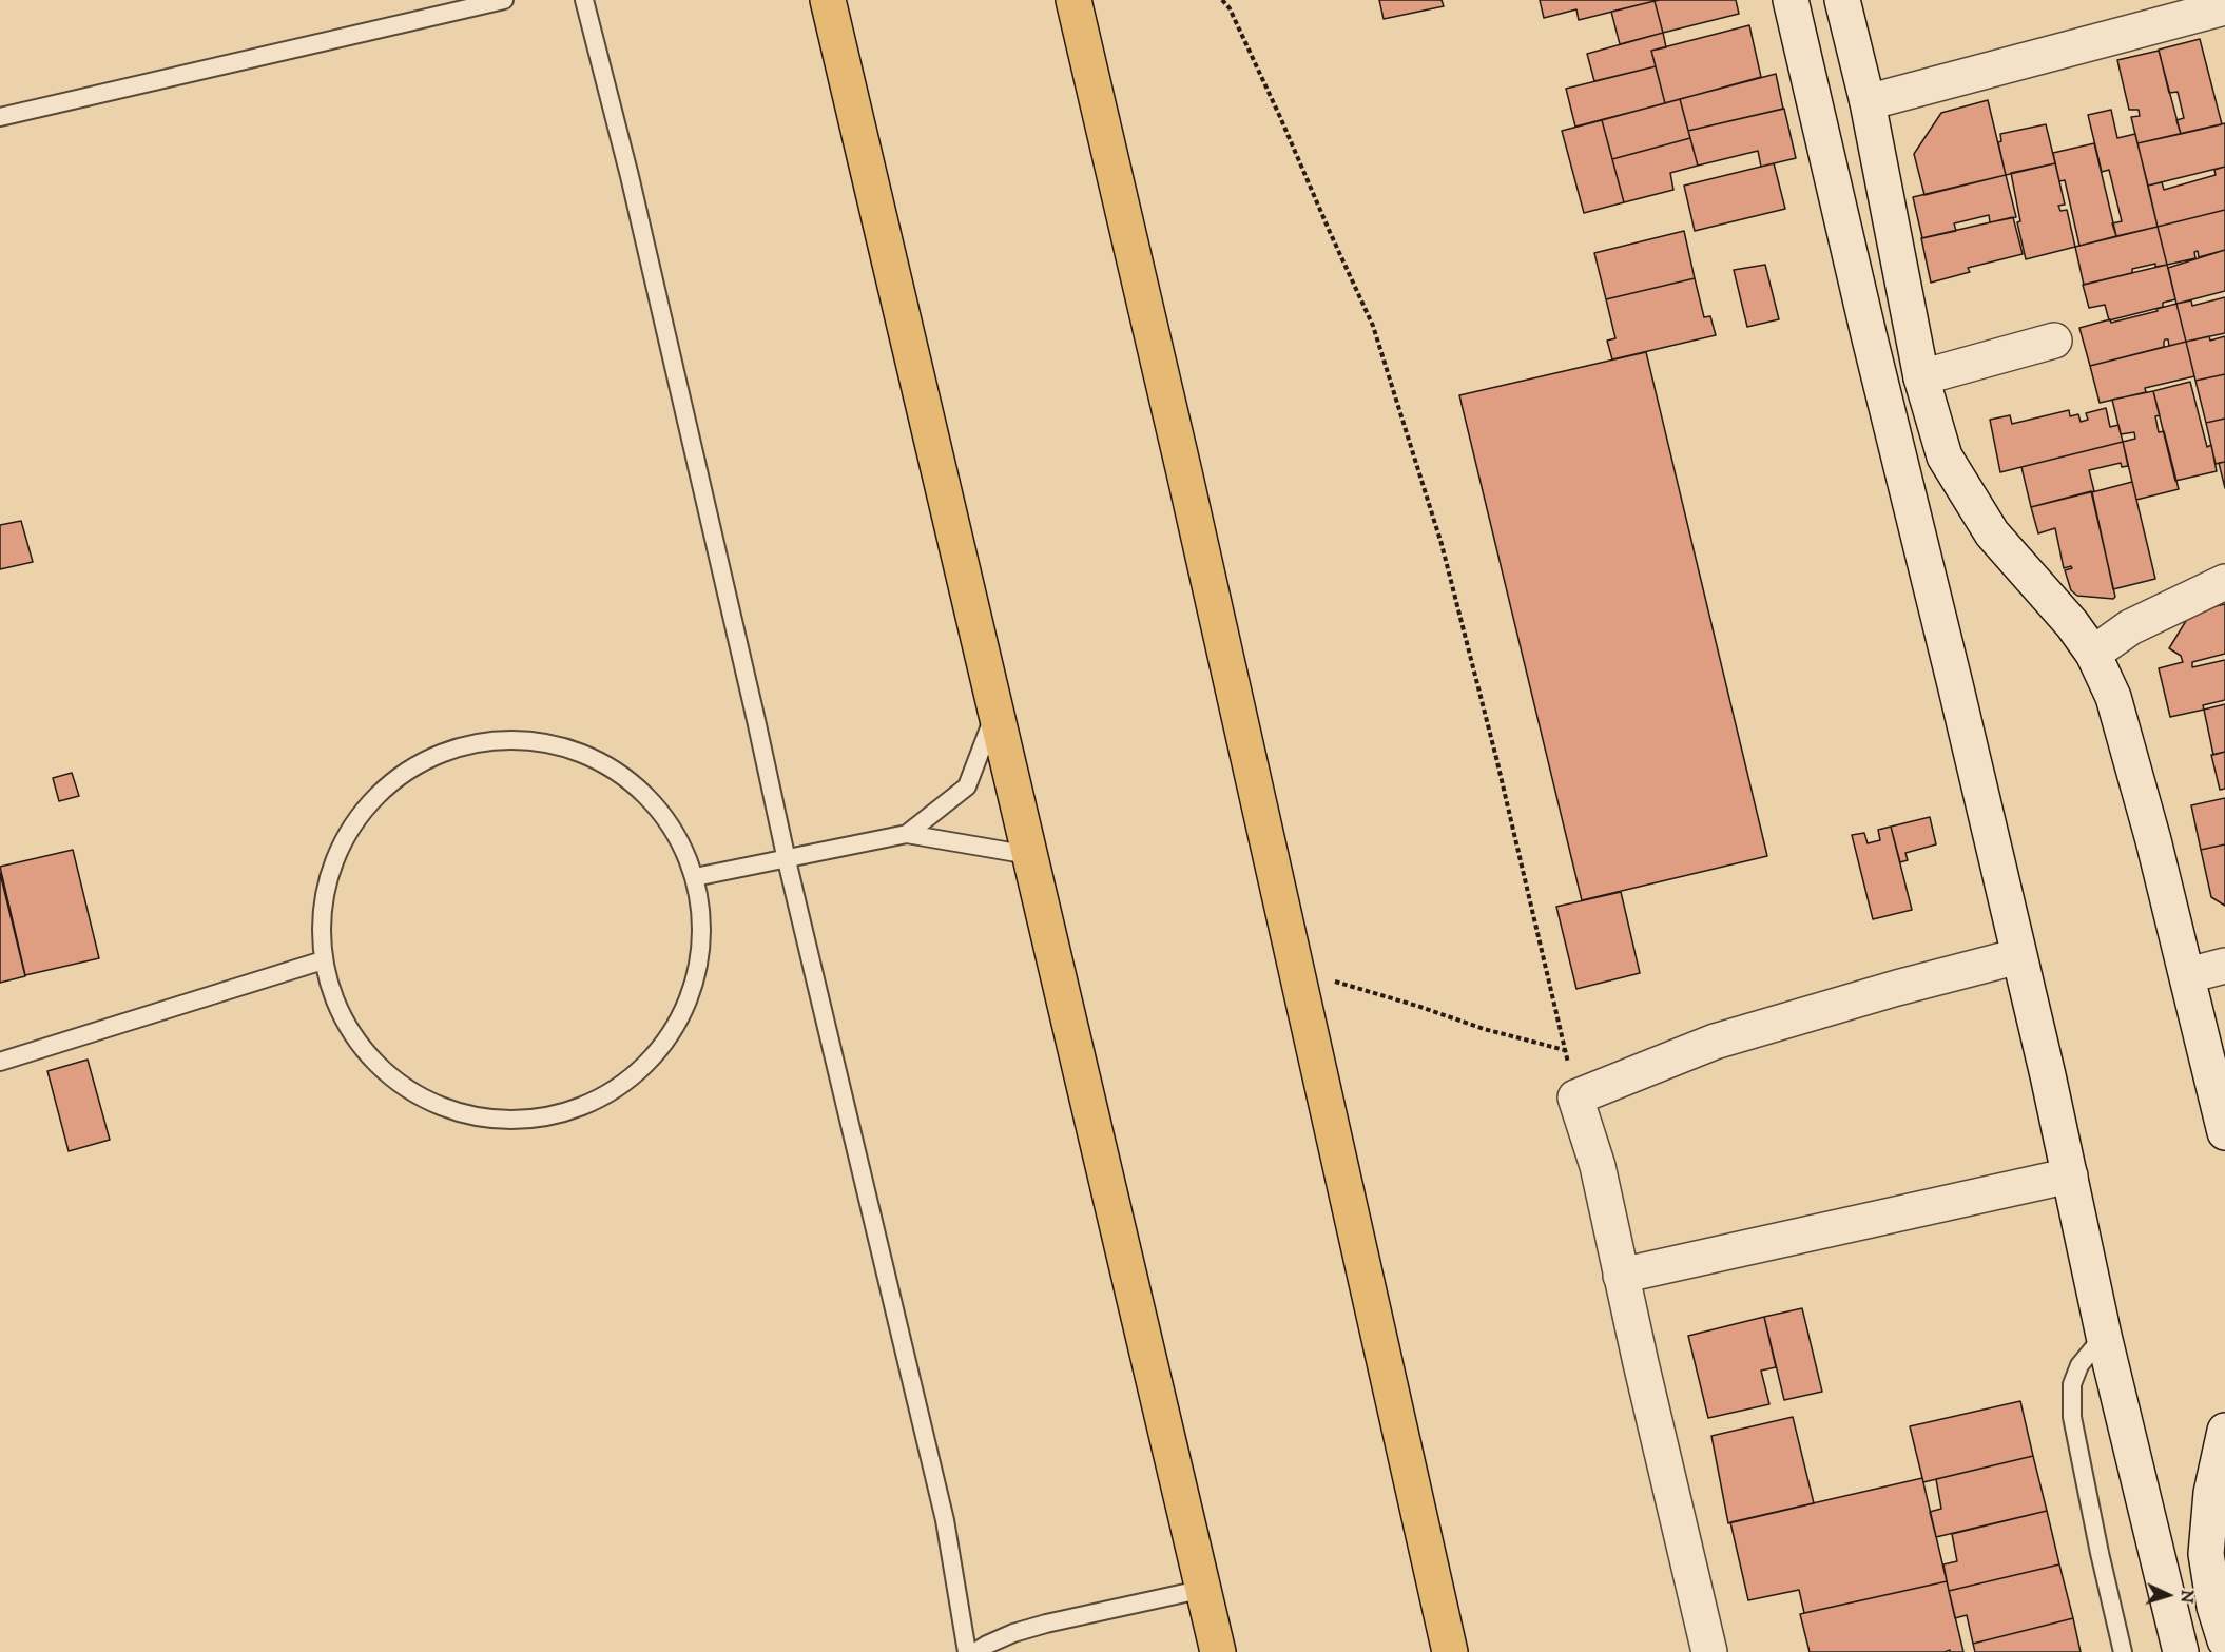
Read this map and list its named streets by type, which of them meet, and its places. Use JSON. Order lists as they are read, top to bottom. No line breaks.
{"north":"right"}
